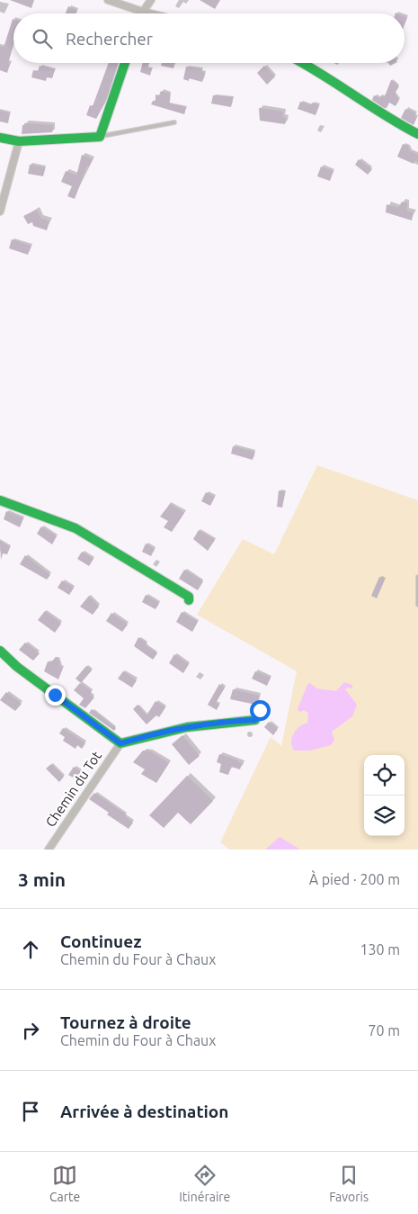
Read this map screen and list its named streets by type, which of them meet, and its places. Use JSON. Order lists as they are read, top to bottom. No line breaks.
{"streets":{"street":["Chemin du Tot"]},"page":{"search":"Rechercher","heading":["3 min","À pied · 200 m"],"list":[["Continuez","Chemin du Four à Chaux","130 m"],["Tournez à droite","Chemin du Four à Chaux","70 m"],"Arrivée à destination"],"nav":["Carte","Itinéraire","Favoris"]}}
